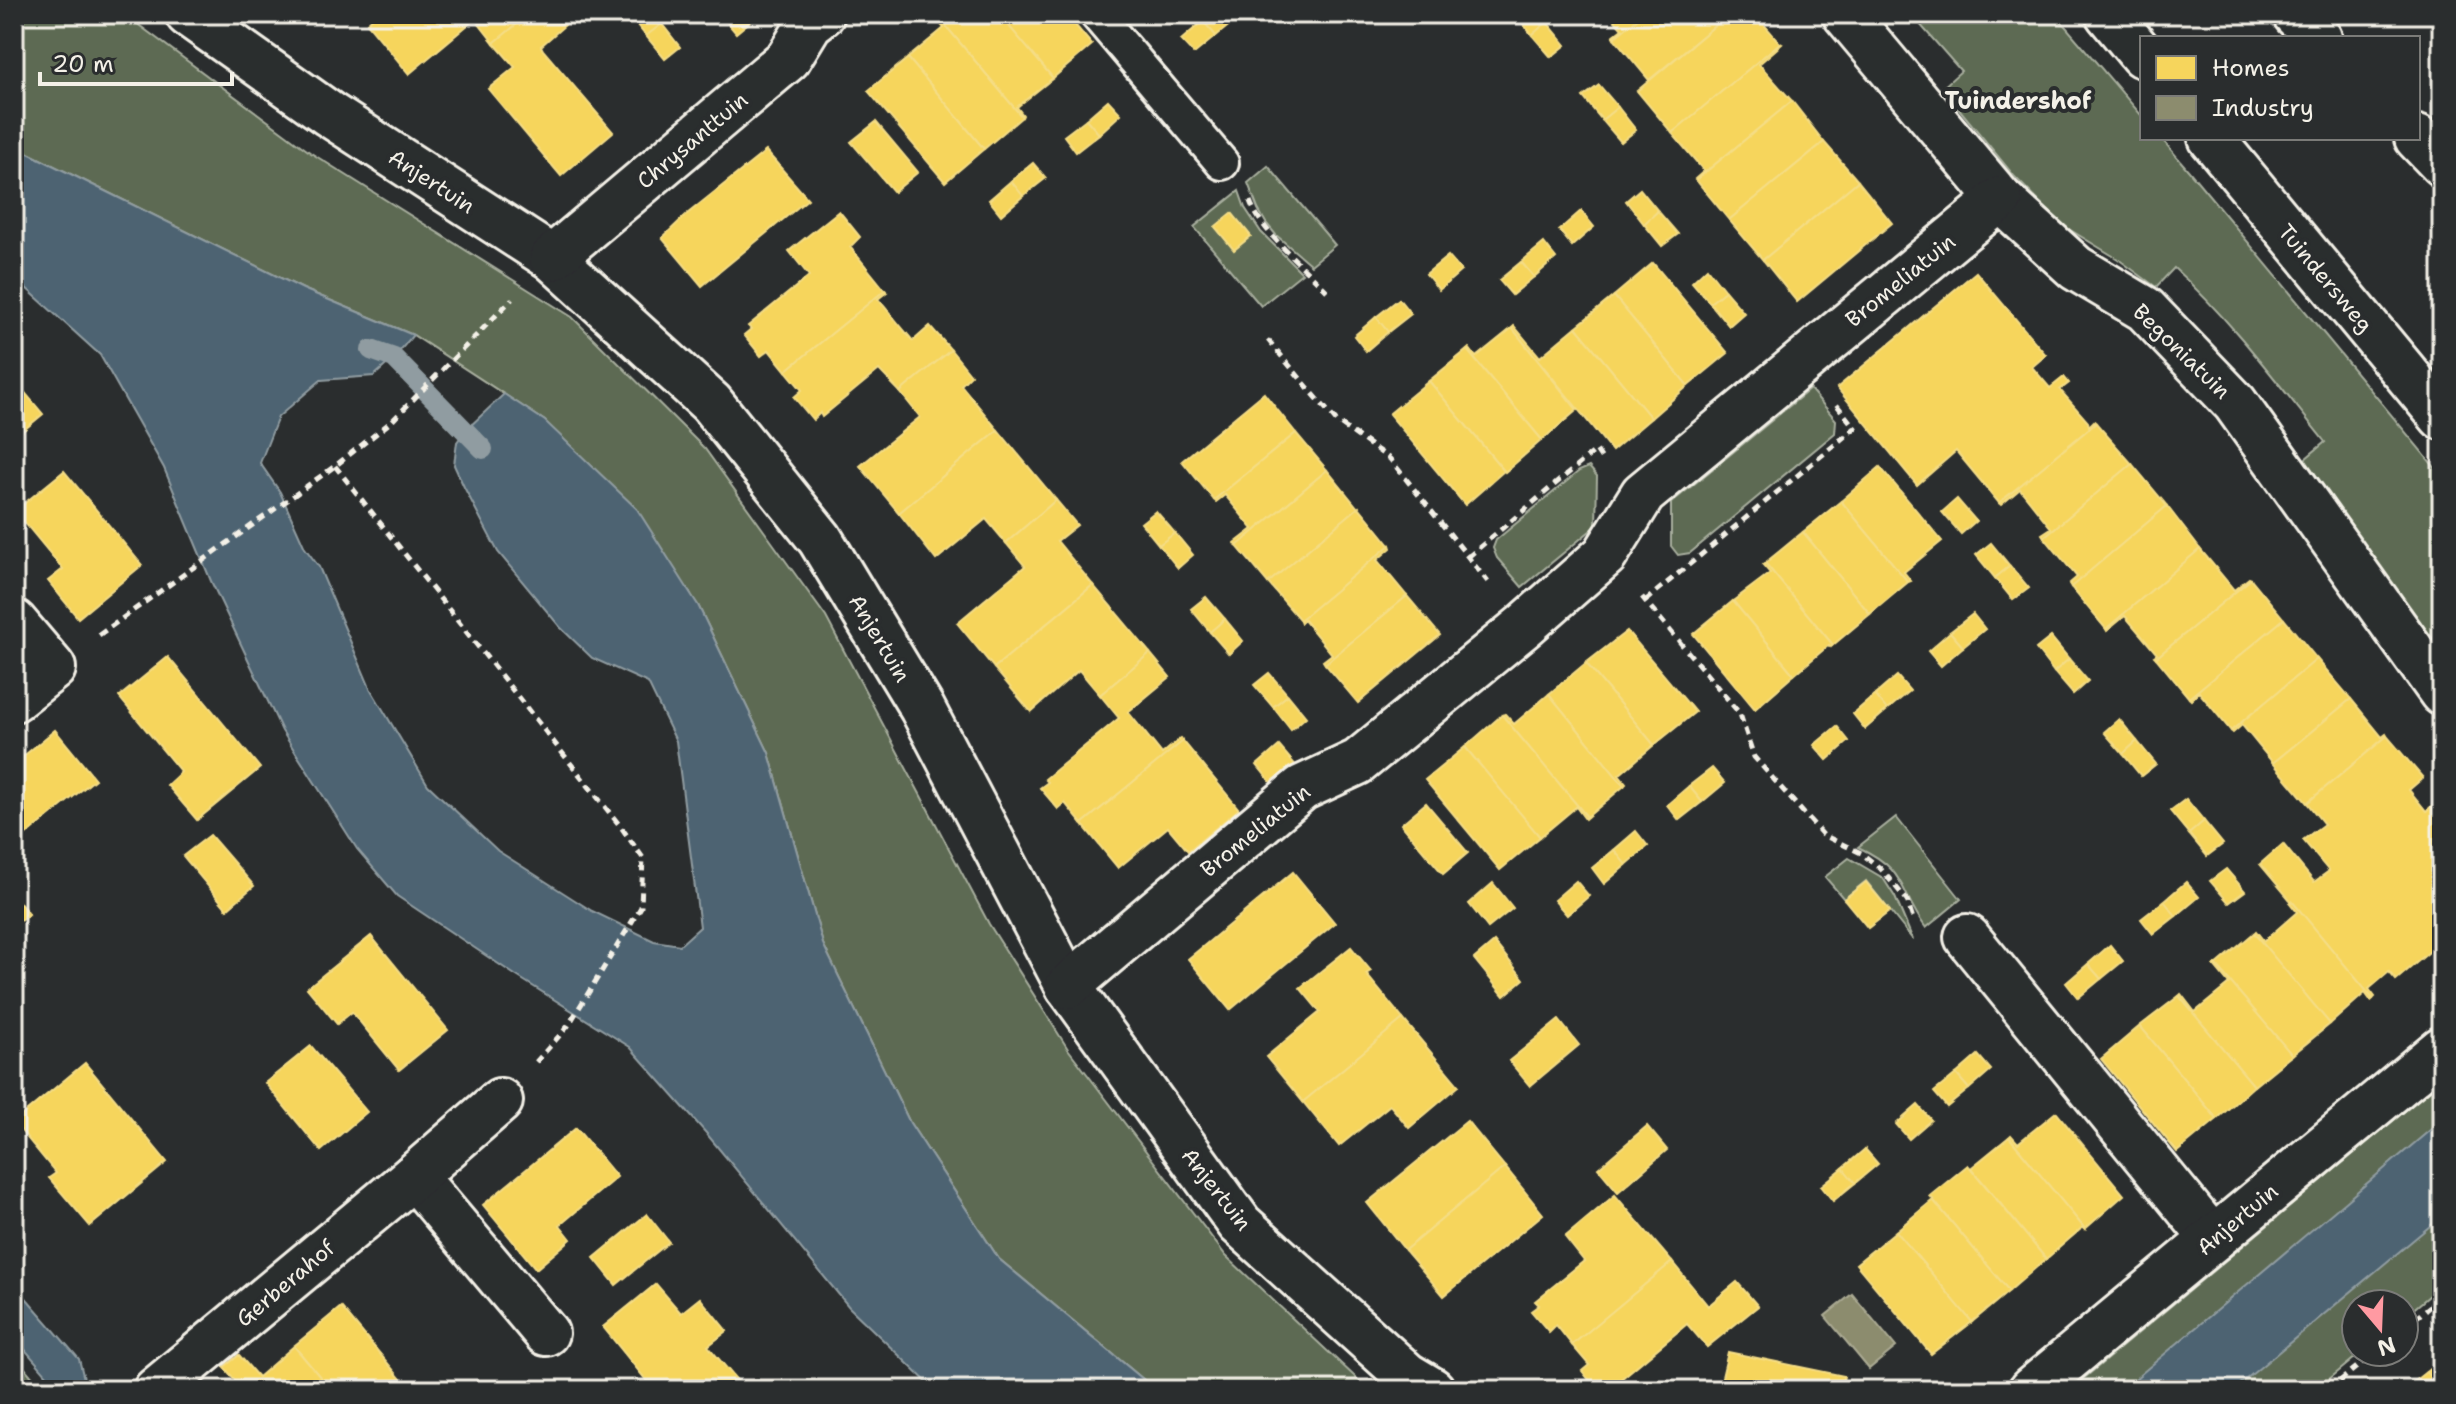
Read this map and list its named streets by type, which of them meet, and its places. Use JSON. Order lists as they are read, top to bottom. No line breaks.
{"streets":{"street":["Chrysanttuin","Anjertuin","Tuindersweg","Bromeliatuin","Begoniatuin","Gerberahof"]},"crossings":[["Chrysanttuin","Anjertuin"],["Anjertuin","Bromeliatuin"],["Bromeliatuin","Begoniatuin"]],"districts":["Tuindershof"],"legend":["Homes","Industry"],"scale_bar":"20 m","north":"bottom"}
